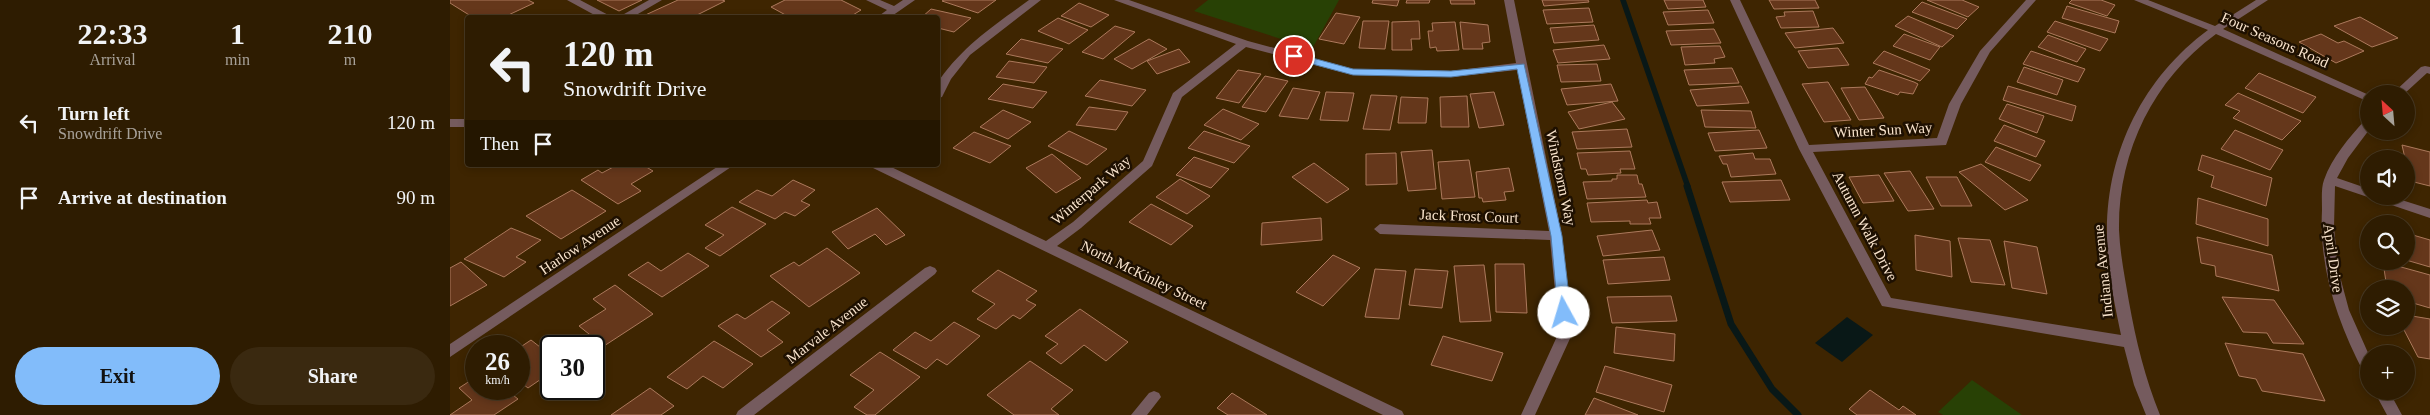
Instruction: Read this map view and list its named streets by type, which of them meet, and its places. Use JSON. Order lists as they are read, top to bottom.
{
  "streets": {
    "street": [
      "Four Seasons Road",
      "Winter Sun Way",
      "Windstorm Way",
      "Winterpark Way",
      "Jack Frost Court",
      "Autumn Walk Drive",
      "Harlow Avenue",
      "April Drive",
      "Indiana Avenue",
      "North McKinley Street",
      "Marvale Avenue"
    ]
  },
  "crossings": [
    ["Four Seasons Road", "Indiana Avenue"],
    ["Winter Sun Way", "Autumn Walk Drive"],
    ["Windstorm Way", "Jack Frost Court"],
    ["Winterpark Way", "North McKinley Street"],
    ["Autumn Walk Drive", "Indiana Avenue"]
  ],
  "north": "top left",
  "page": {
    "eta": [
      "22:33",
      "Arrival",
      "1",
      "min",
      "210",
      "m"
    ],
    "turn": ["120 m", "Snowdrift Drive"],
    "list": [
      {
        "name": "Turn left",
        "note": "Snowdrift Drive",
        "value": "120 m"
      },
      {
        "name": "Arrive at destination",
        "value": "90 m"
      }
    ],
    "map_buttons": "+",
    "then": "Then",
    "speed": "26 km/h",
    "limit": "30",
    "buttons": ["Exit", "Share"]
  }
}
